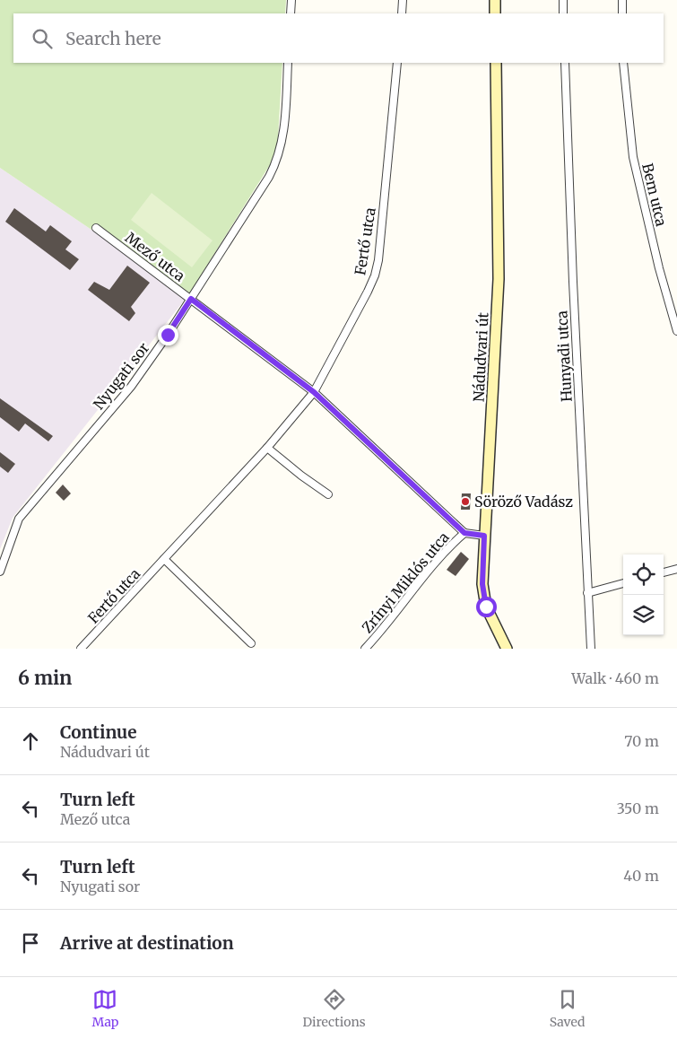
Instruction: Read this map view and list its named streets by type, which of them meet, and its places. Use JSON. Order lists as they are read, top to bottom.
{
  "streets": {
    "main road": ["Nádudvari út"],
    "street": [
      "Bem utca",
      "Fertő utca",
      "Mező utca",
      "Hunyadi utca",
      "Nyugati sor",
      "Zrínyi Miklós utca"
    ]
  },
  "crossings": [
    ["Fertő utca", "Mező utca"],
    ["Mező utca", "Nyugati sor"],
    ["Mező utca", "Zrínyi Miklós utca"]
  ],
  "places": ["Söröző Vadász"],
  "page": {
    "search": "Search here",
    "heading": ["6 min", "Walk · 460 m"],
    "list": [
      ["Continue", "Nádudvari út", "70 m"],
      ["Turn left", "Mező utca", "350 m"],
      ["Turn left", "Nyugati sor", "40 m"],
      "Arrive at destination"
    ],
    "nav": ["Map", "Directions", "Saved"]
  }
}
